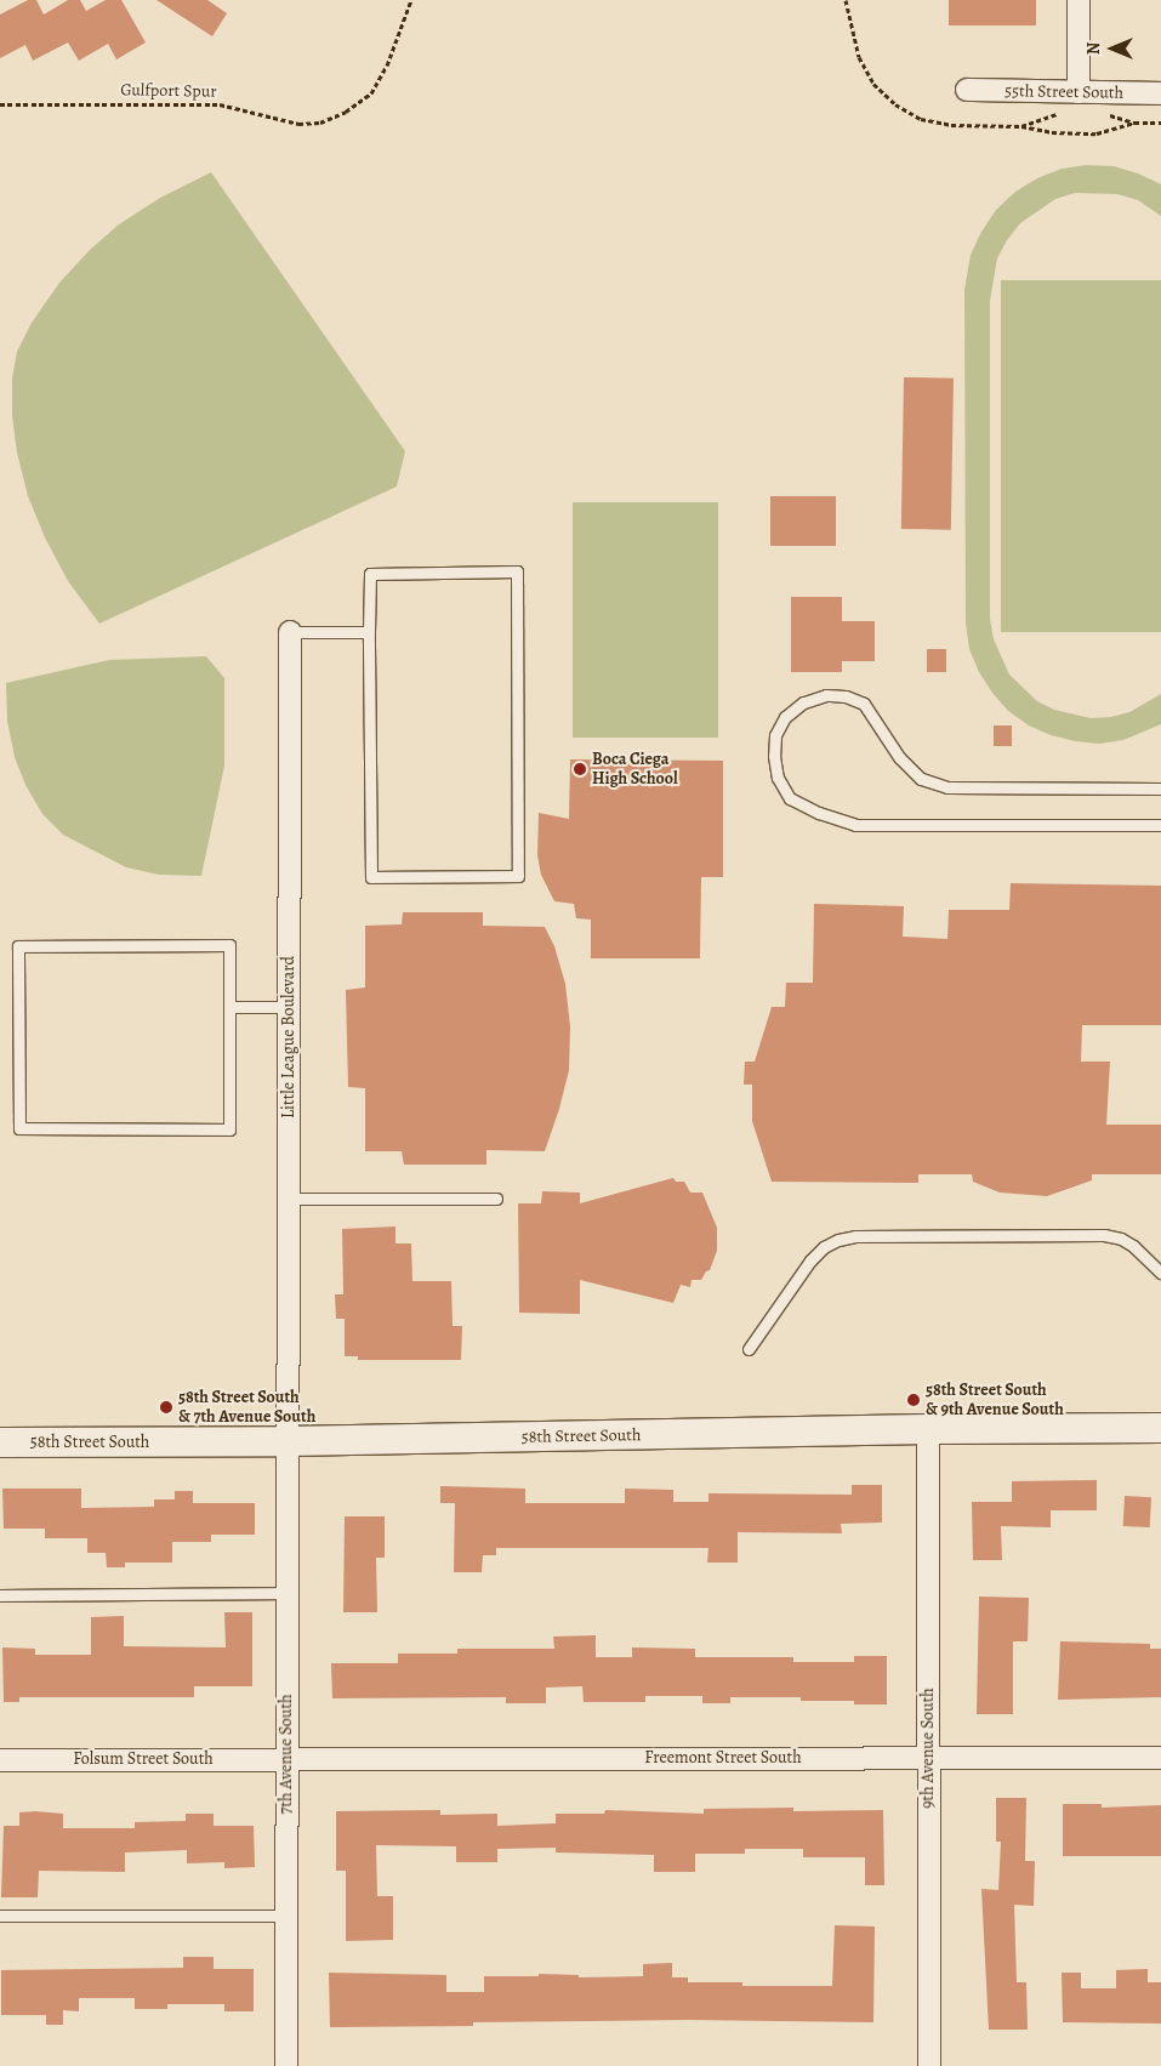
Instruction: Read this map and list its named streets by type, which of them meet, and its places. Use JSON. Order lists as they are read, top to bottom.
{
  "streets": {
    "street": [
      "55th Street South",
      "Little League Boulevard",
      "58th Street South",
      "9th Avenue South",
      "7th Avenue South",
      "Freemont Street South",
      "Folsum Street South"
    ],
    "path": ["Gulfport Spur"]
  },
  "crossings": [
    ["Little League Boulevard", "58th Street South"],
    ["Little League Boulevard", "7th Avenue South"],
    ["58th Street South", "9th Avenue South"],
    ["58th Street South", "7th Avenue South"],
    ["9th Avenue South", "Freemont Street South"],
    ["7th Avenue South", "Freemont Street South"],
    ["7th Avenue South", "Folsum Street South"],
    ["Freemont Street South", "Folsum Street South"]
  ],
  "places": ["Boca Ciega High School", "58th Street South & 9th Avenue South", "58th Street South & 7th Avenue South"],
  "north": "left"
}
